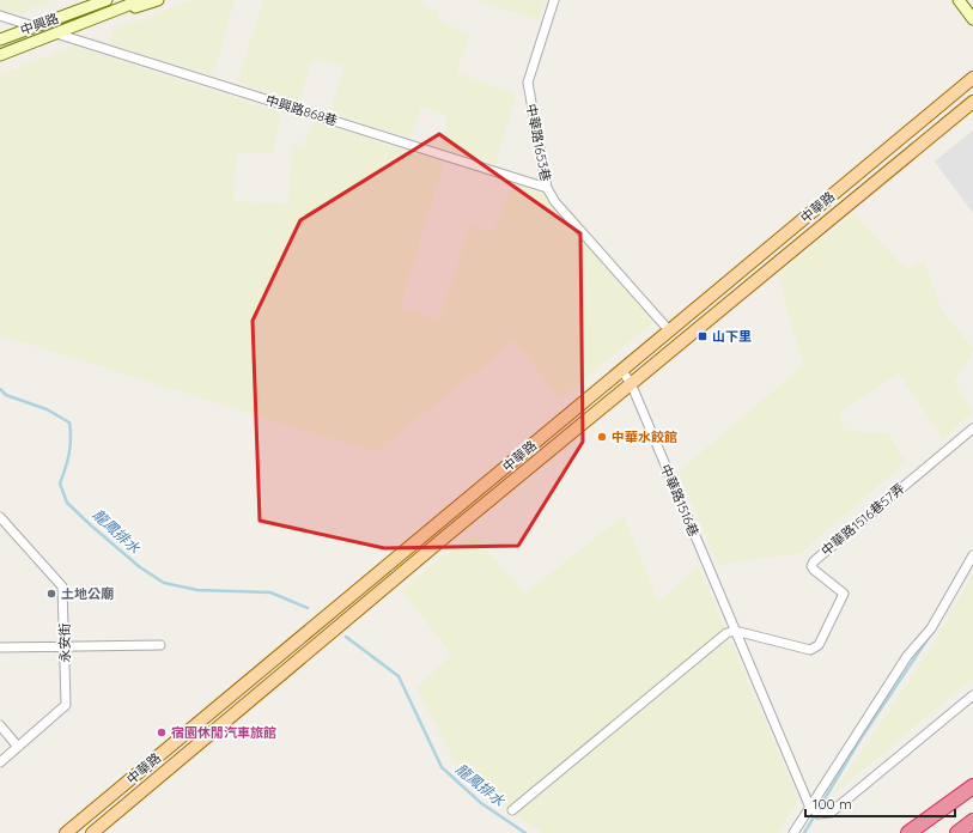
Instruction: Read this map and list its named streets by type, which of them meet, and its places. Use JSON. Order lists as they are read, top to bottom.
{
  "streets": {
    "main road": ["中華路"],
    "street": [
      "中興路",
      "中興路868巷",
      "中華路1653巷",
      "中華路1516巷",
      "中華路1516巷57弄",
      "永安街"
    ]
  },
  "crossings": [
    ["中興路", "中興路868巷"],
    ["中興路868巷", "中華路1653巷"],
    ["中華路1653巷", "中華路"],
    ["中華路", "中華路1516巷"],
    ["中華路1516巷", "中華路1516巷57弄"]
  ],
  "water": ["龍鳳排水"],
  "places": {
    "transit": ["山下里"],
    "other": ["中華水餃館", "土地公廟", "宿園休閒汽車旅館"]
  },
  "scale_bar": "100 m"
}
